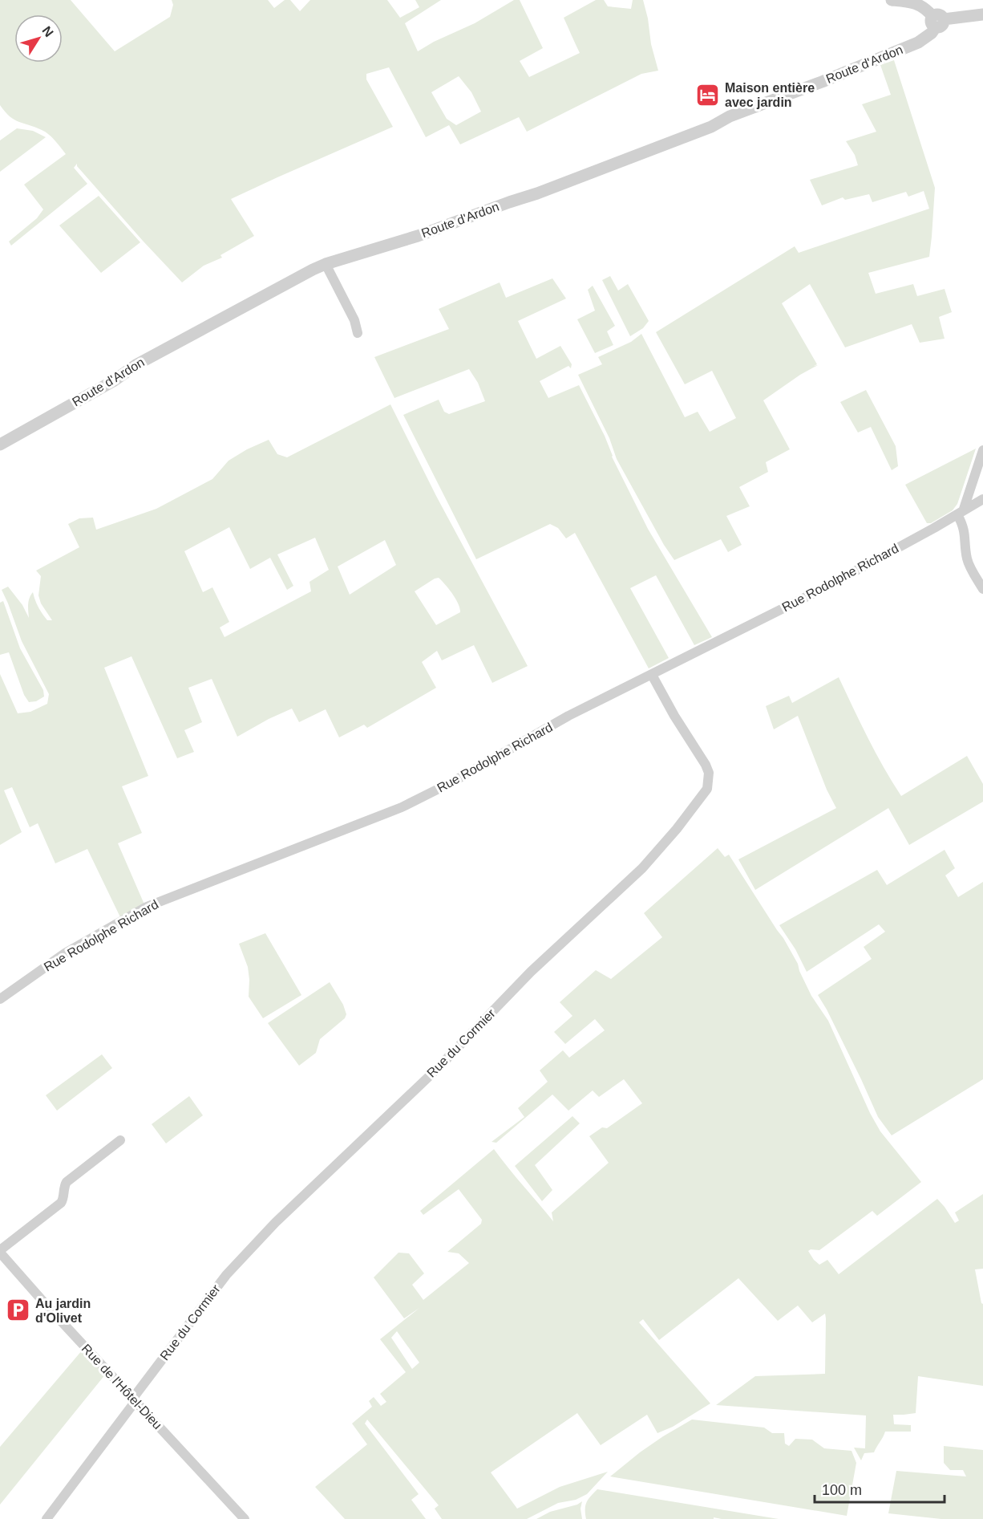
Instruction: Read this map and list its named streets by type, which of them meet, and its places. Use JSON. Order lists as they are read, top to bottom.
{
  "streets": {
    "street": [
      "Route d'Ardon",
      "Rue Rodolphe Richard",
      "Rue du Cormier",
      "Rue de l'Hôtel-Dieu"
    ]
  },
  "crossings": [
    ["Rue Rodolphe Richard", "Rue du Cormier"],
    ["Rue du Cormier", "Rue de l'Hôtel-Dieu"]
  ],
  "places": {
    "hotel": ["Maison entière avec jardin"],
    "parking": ["Au jardin d'Olivet"]
  },
  "scale_bar": "100 m",
  "north": "top right"
}
